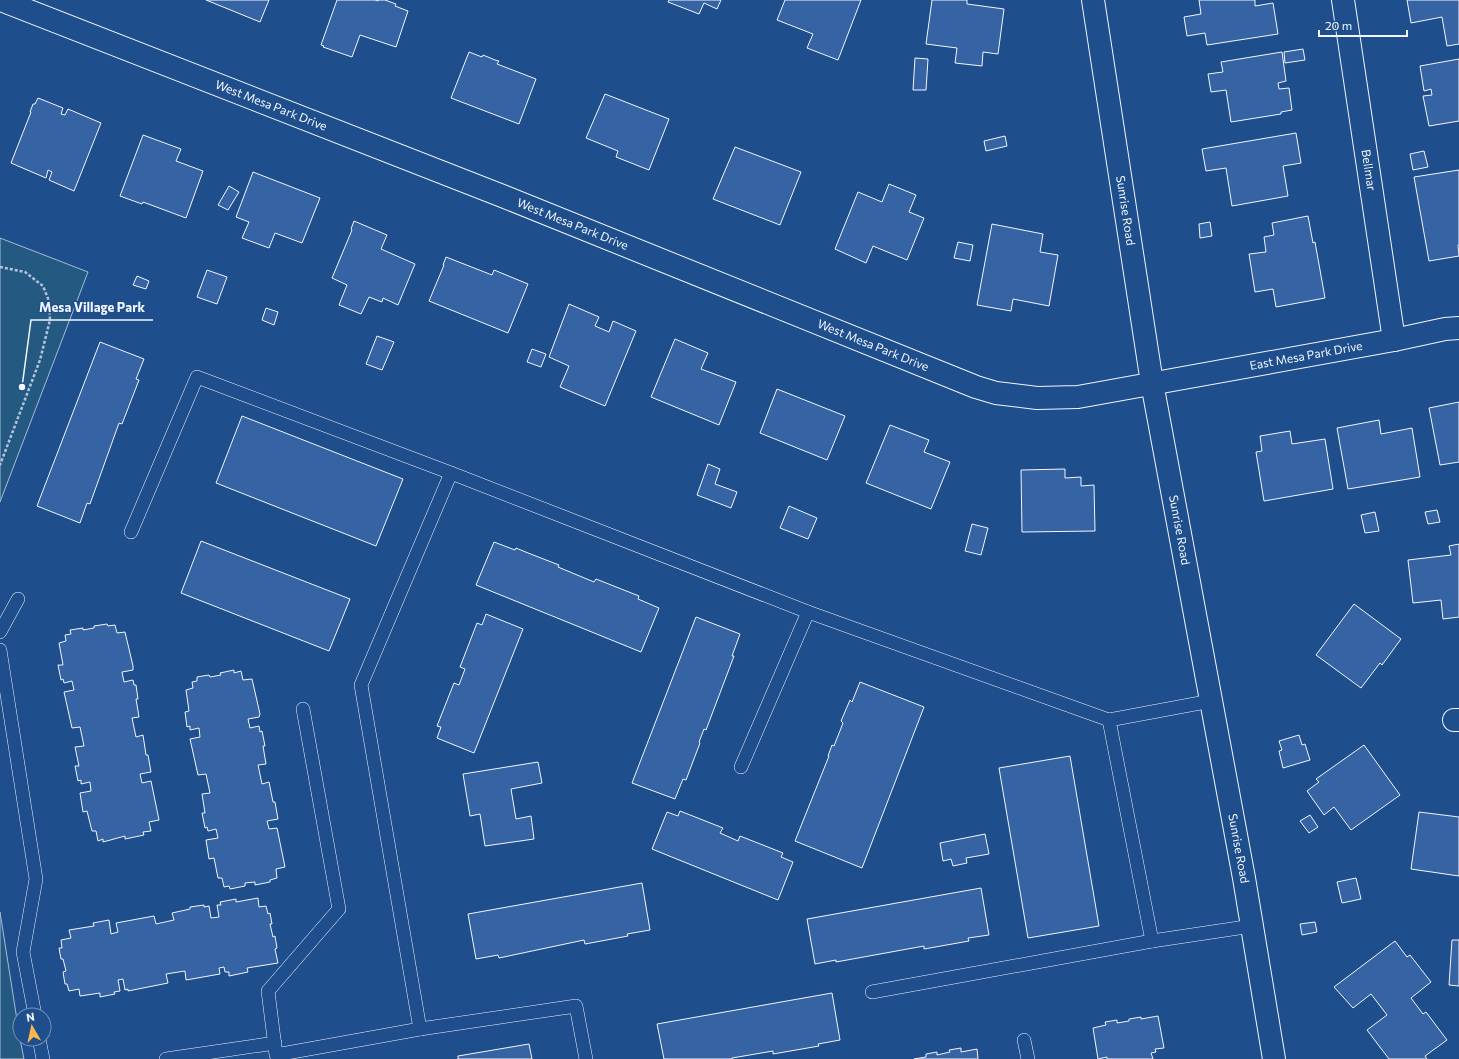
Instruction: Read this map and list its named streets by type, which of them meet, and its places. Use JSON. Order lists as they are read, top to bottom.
{
  "streets": {
    "street": [
      "West Mesa Park Drive",
      "Bellmar",
      "Sunrise Road",
      "East Mesa Park Drive"
    ]
  },
  "crossings": [
    ["West Mesa Park Drive", "Sunrise Road"],
    ["West Mesa Park Drive", "East Mesa Park Drive"],
    ["Bellmar", "East Mesa Park Drive"],
    ["Sunrise Road", "East Mesa Park Drive"]
  ],
  "places": ["Mesa Village Park"],
  "scale_bar": "20 m",
  "north": "top"
}
